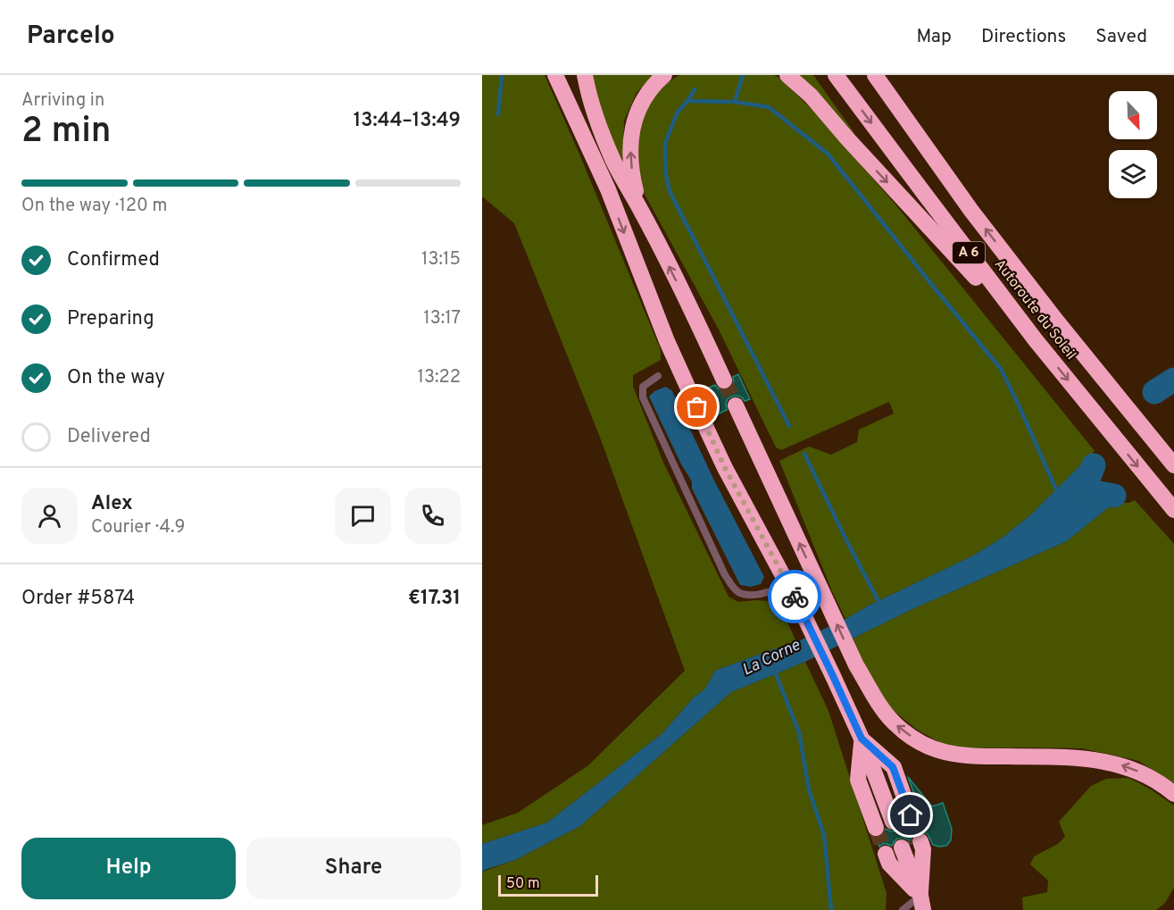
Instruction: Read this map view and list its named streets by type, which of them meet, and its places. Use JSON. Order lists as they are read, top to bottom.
{
  "streets": {
    "highway": ["A 6", "Autoroute du Soleil"]
  },
  "water": ["La Corne"],
  "scale_bar": "50 m",
  "north": "bottom right",
  "page": {
    "header": "Parcelo",
    "nav": ["Map", "Directions", "Saved"],
    "heading": ["2 min", "Arriving in", "13:44–13:49"],
    "panel": [
      "Alex",
      "Courier · 4.9",
      "Order #5874",
      "€17.31"
    ],
    "bar": "On the way · 120 m",
    "list": [
      ["Confirmed", "13:15"],
      ["Preparing", "13:17"],
      ["On the way", "13:22"],
      "Delivered"
    ],
    "buttons": ["Help", "Share"],
    "scale": "50 m"
  }
}
